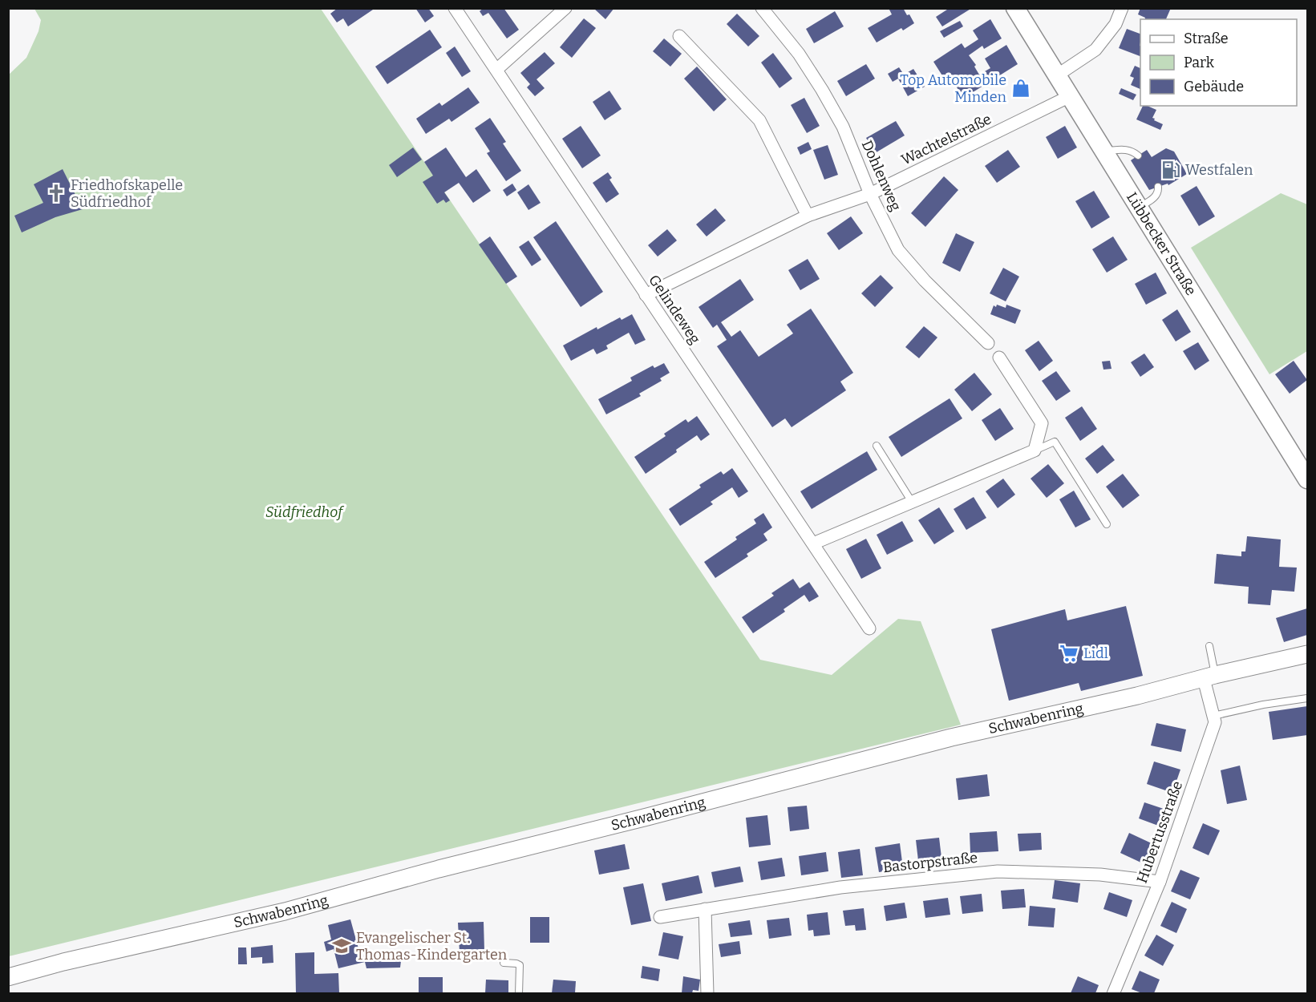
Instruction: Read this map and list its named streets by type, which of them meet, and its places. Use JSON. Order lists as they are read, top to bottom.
{
  "streets": {
    "main road": ["Lübbecker Straße"],
    "street": [
      "Wachtelstraße",
      "Dohlenweg",
      "Gelindeweg",
      "Schwabenring",
      "Hubertusstraße",
      "Bastorpstraße"
    ]
  },
  "crossings": [
    ["Wachtelstraße", "Dohlenweg"],
    ["Wachtelstraße", "Lübbecker Straße"],
    ["Wachtelstraße", "Gelindeweg"],
    ["Schwabenring", "Hubertusstraße"],
    ["Hubertusstraße", "Bastorpstraße"]
  ],
  "parks": ["Südfriedhof"],
  "places": {
    "shop": ["Top Automobile Minden"],
    "fuel station": ["Westfalen"],
    "church": ["Friedhofskapelle Südfriedhof"],
    "supermarket": ["Lidl"],
    "school or university": ["Evangelischer St. Thomas-Kindergarten"]
  },
  "legend": ["Straße", "Park", "Gebäude"]
}
